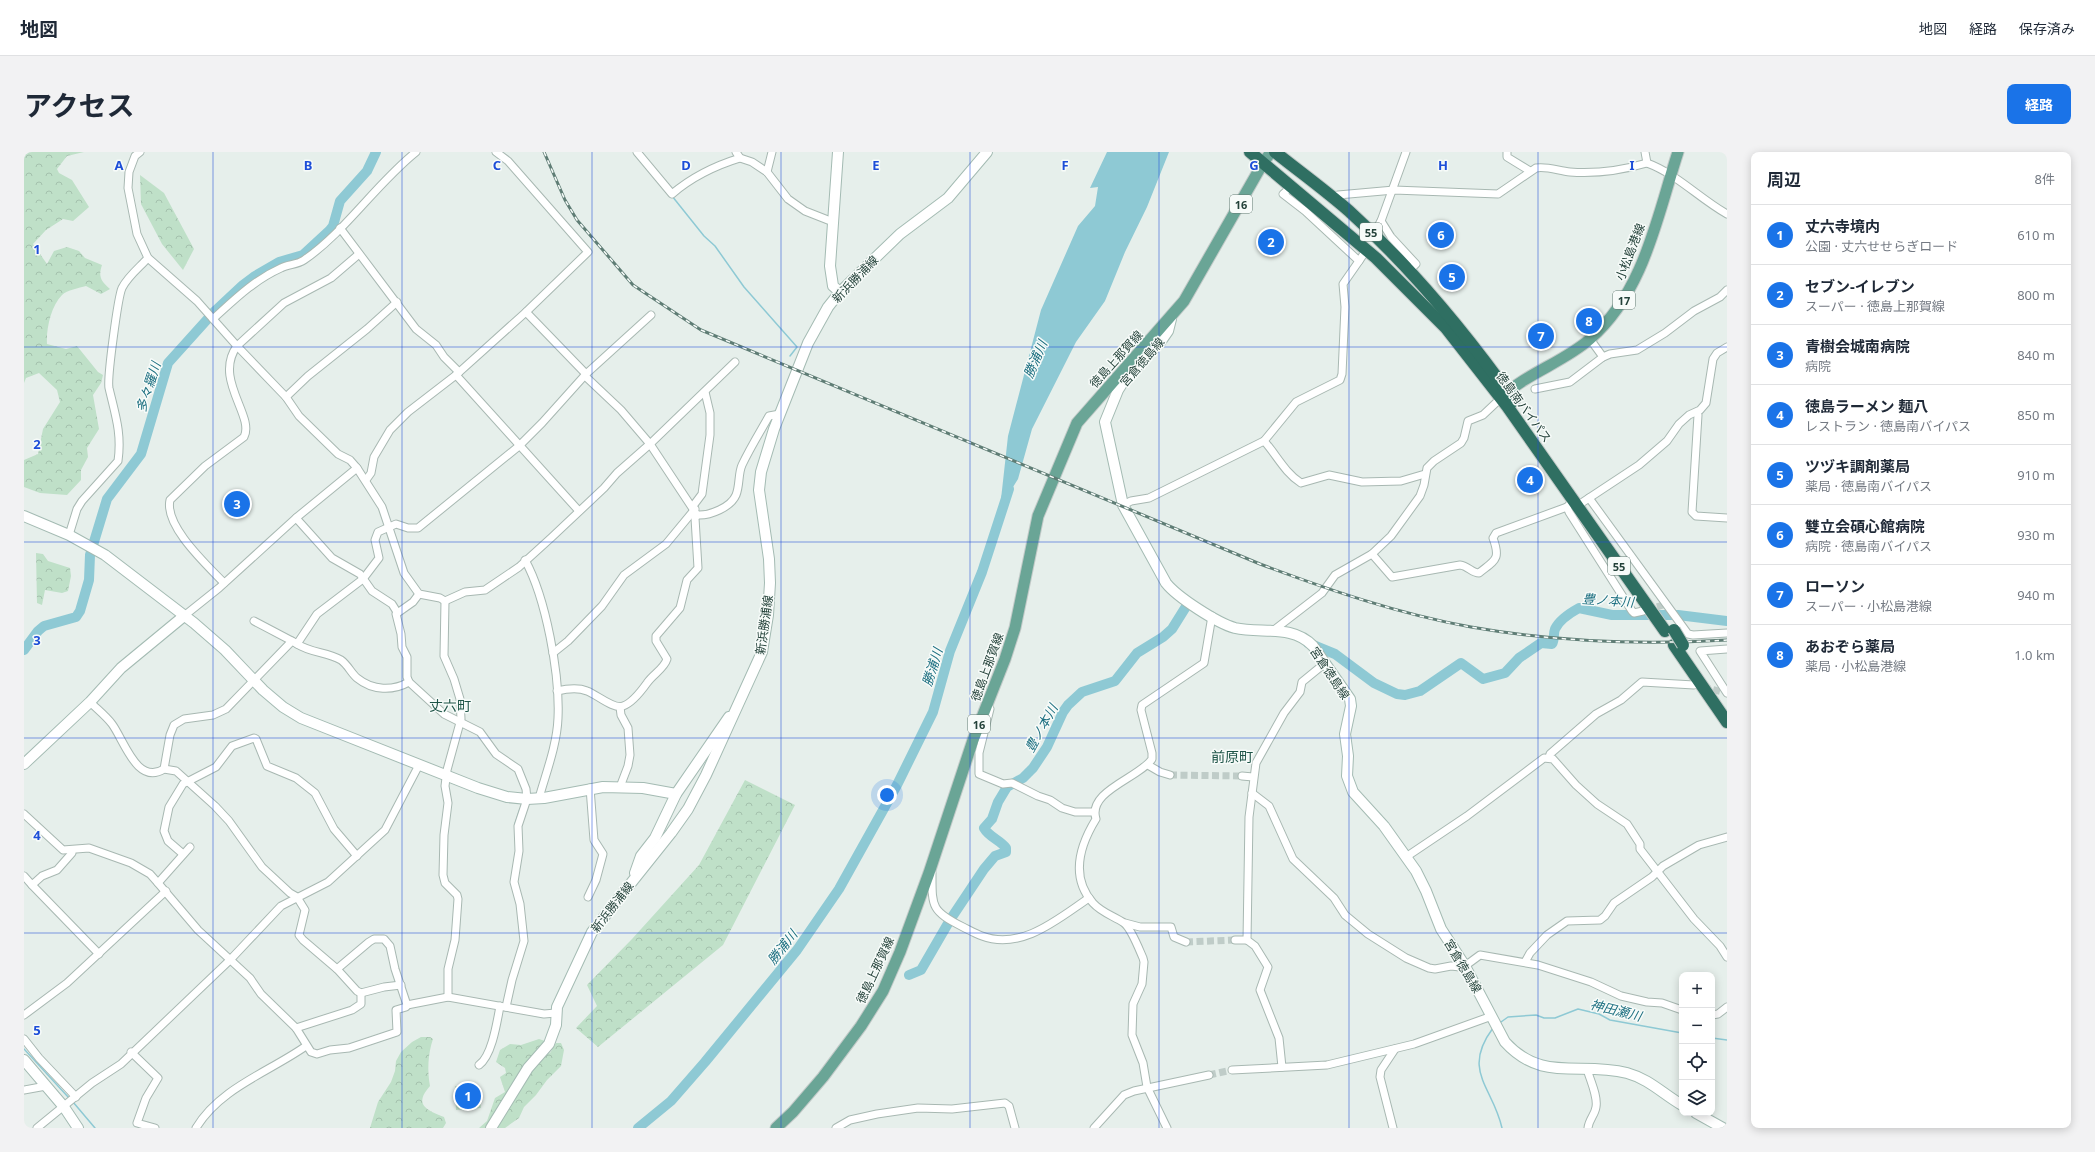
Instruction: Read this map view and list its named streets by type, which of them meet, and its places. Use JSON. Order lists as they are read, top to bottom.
{
  "streets": {
    "highway": ["55", "徳島南バイパス"],
    "main road": [
      "16",
      "小松島港線",
      "新浜勝浦線",
      "17",
      "徳島上那賀線",
      "宮倉徳島線"
    ]
  },
  "crossings": [
    ["小松島港線", "徳島南バイパス"],
    ["徳島上那賀線", "宮倉徳島線"],
    ["徳島上那賀線", "徳島南バイパス"]
  ],
  "districts": ["丈六町", "前原町"],
  "water": [
    "勝浦川",
    "多々羅川",
    "豊ノ本川",
    "神田瀬川"
  ],
  "page": {
    "header": "地図",
    "nav": ["地図", "経路", "保存済み"],
    "title": "アクセス",
    "buttons": "経路",
    "heading": ["周辺", "8件"],
    "list": [
      {
        "mark": "1",
        "name": "丈六寺境内",
        "note": "公園 · 丈六せせらぎロード",
        "value": "610 m"
      },
      {
        "mark": "2",
        "name": "セブン-イレブン",
        "note": "スーパー · 徳島上那賀線",
        "value": "800 m"
      },
      {
        "mark": "3",
        "name": "青樹会城南病院",
        "note": "病院",
        "value": "840 m"
      },
      {
        "mark": "4",
        "name": "徳島ラーメン 麺八",
        "note": "レストラン · 徳島南バイパス",
        "value": "850 m"
      },
      {
        "mark": "5",
        "name": "ツヅキ調剤薬局",
        "note": "薬局 · 徳島南バイパス",
        "value": "910 m"
      },
      {
        "mark": "6",
        "name": "雙立会碩心館病院",
        "note": "病院 · 徳島南バイパス",
        "value": "930 m"
      },
      {
        "mark": "7",
        "name": "ローソン",
        "note": "スーパー · 小松島港線",
        "value": "940 m"
      },
      {
        "mark": "8",
        "name": "あおぞら薬局",
        "note": "薬局 · 小松島港線",
        "value": "1.0 km"
      }
    ],
    "pins": [
      "6",
      "2",
      "5",
      "8",
      "7",
      "4",
      "3",
      "1"
    ],
    "map_buttons": ["+", "−"]
  },
  "grid": {
    "columns": [
      "A",
      "B",
      "C",
      "D",
      "E",
      "F",
      "G",
      "H",
      "I"
    ],
    "rows": [
      "1",
      "2",
      "3",
      "4",
      "5"
    ]
  }
}
